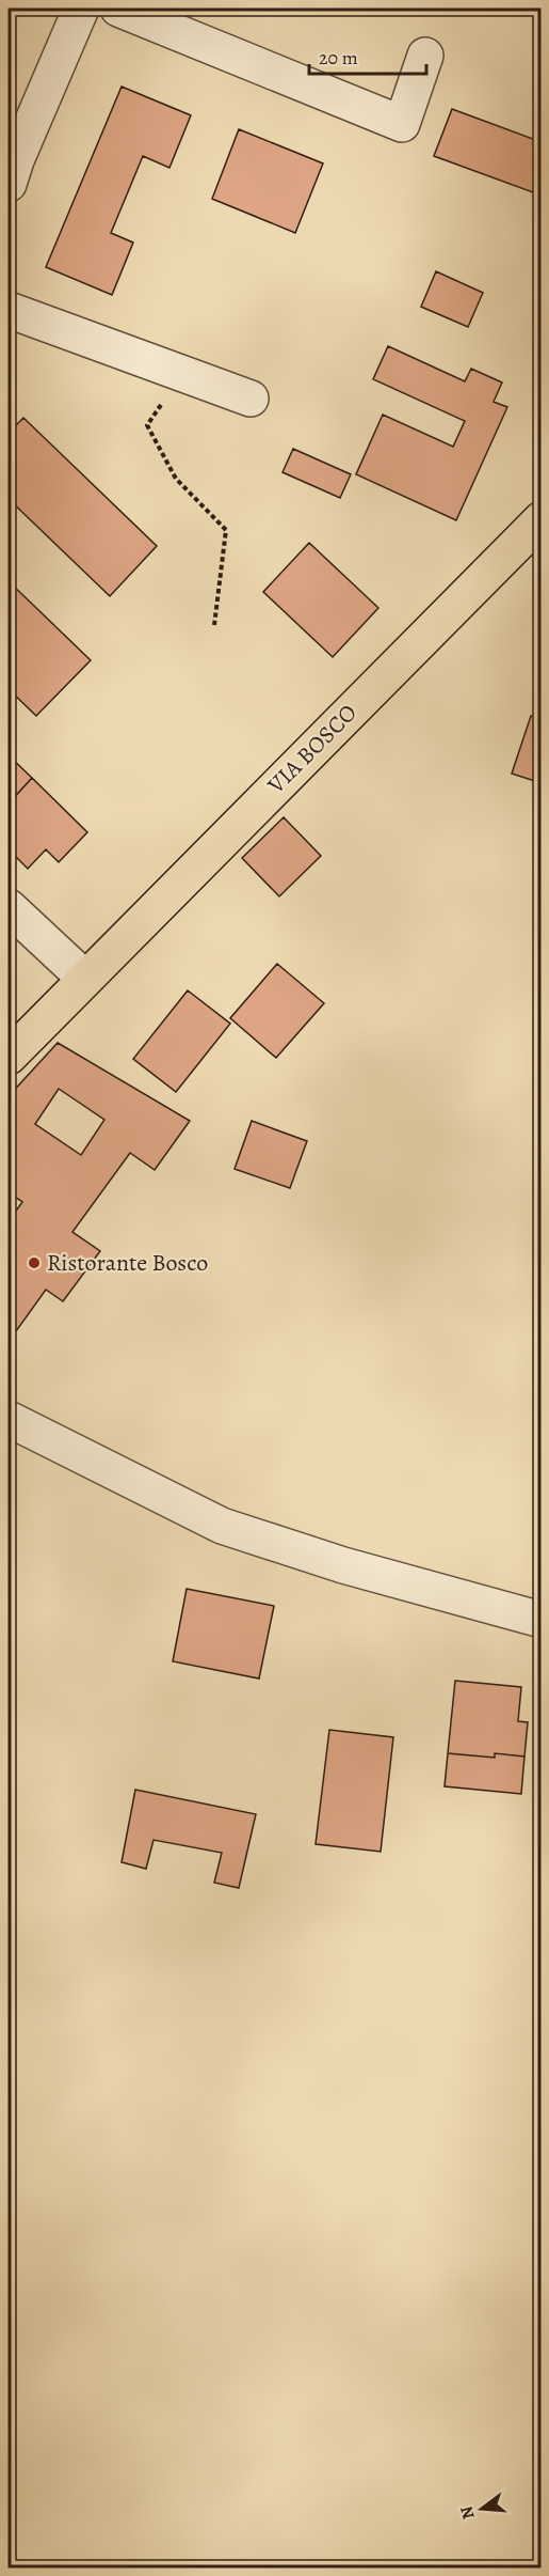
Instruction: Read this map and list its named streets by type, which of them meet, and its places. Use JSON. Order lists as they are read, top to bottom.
{
  "streets": {
    "main road": ["VIA BOSCO"]
  },
  "places": ["Ristorante Bosco"],
  "scale_bar": "20 m",
  "north": "left"
}
